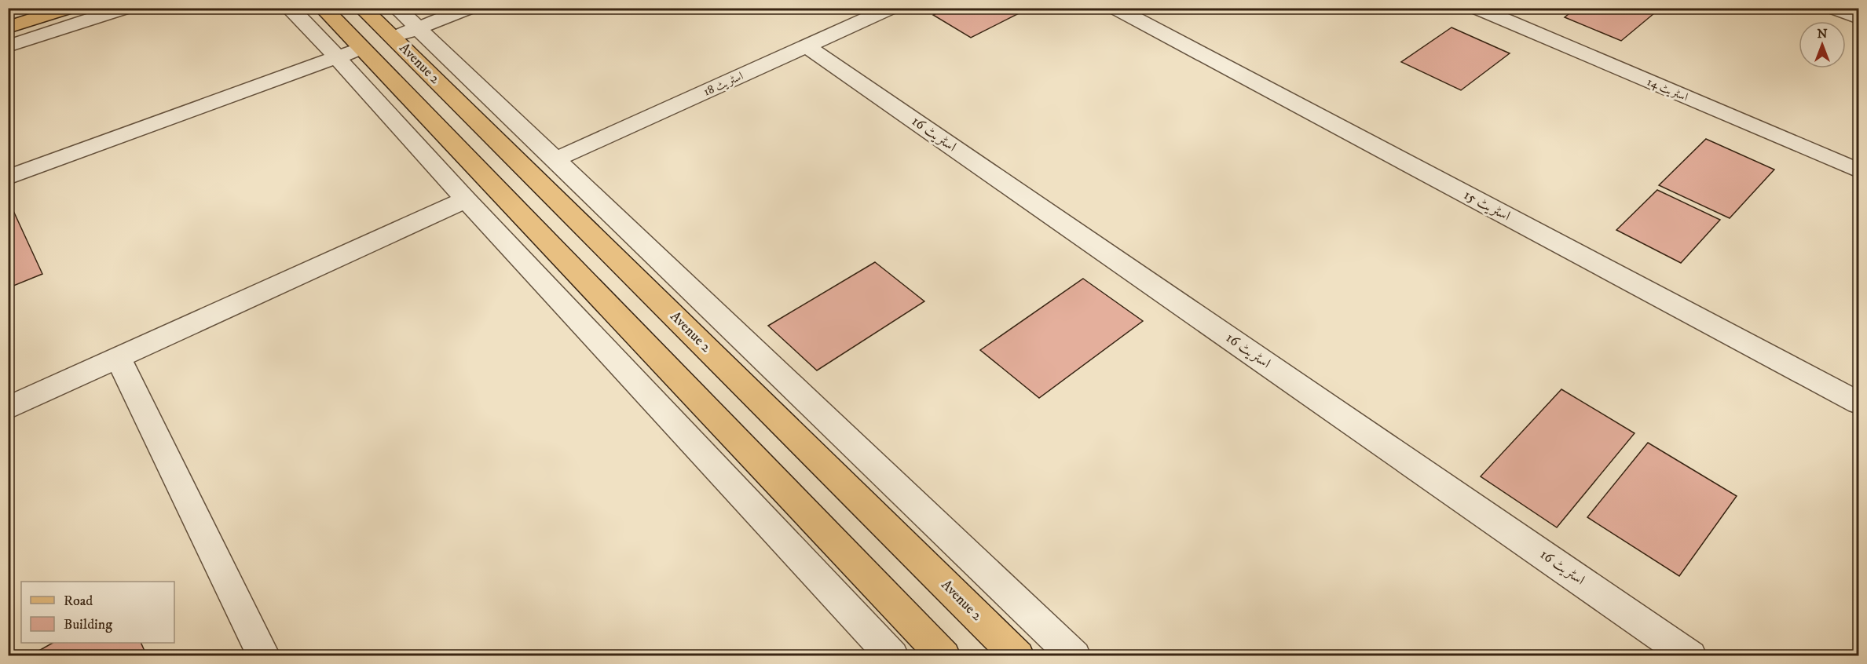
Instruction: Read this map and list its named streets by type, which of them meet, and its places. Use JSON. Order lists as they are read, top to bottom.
{
  "streets": {
    "main road": ["Avenue 2"],
    "street": [
      "اسٹریٹ 18",
      "اسٹریٹ 14",
      "اسٹریٹ 16",
      "اسٹریٹ 15"
    ]
  },
  "crossings": [
    ["اسٹریٹ 18", "اسٹریٹ 16"]
  ],
  "legend": ["Road", "Building"],
  "north": "top"
}
